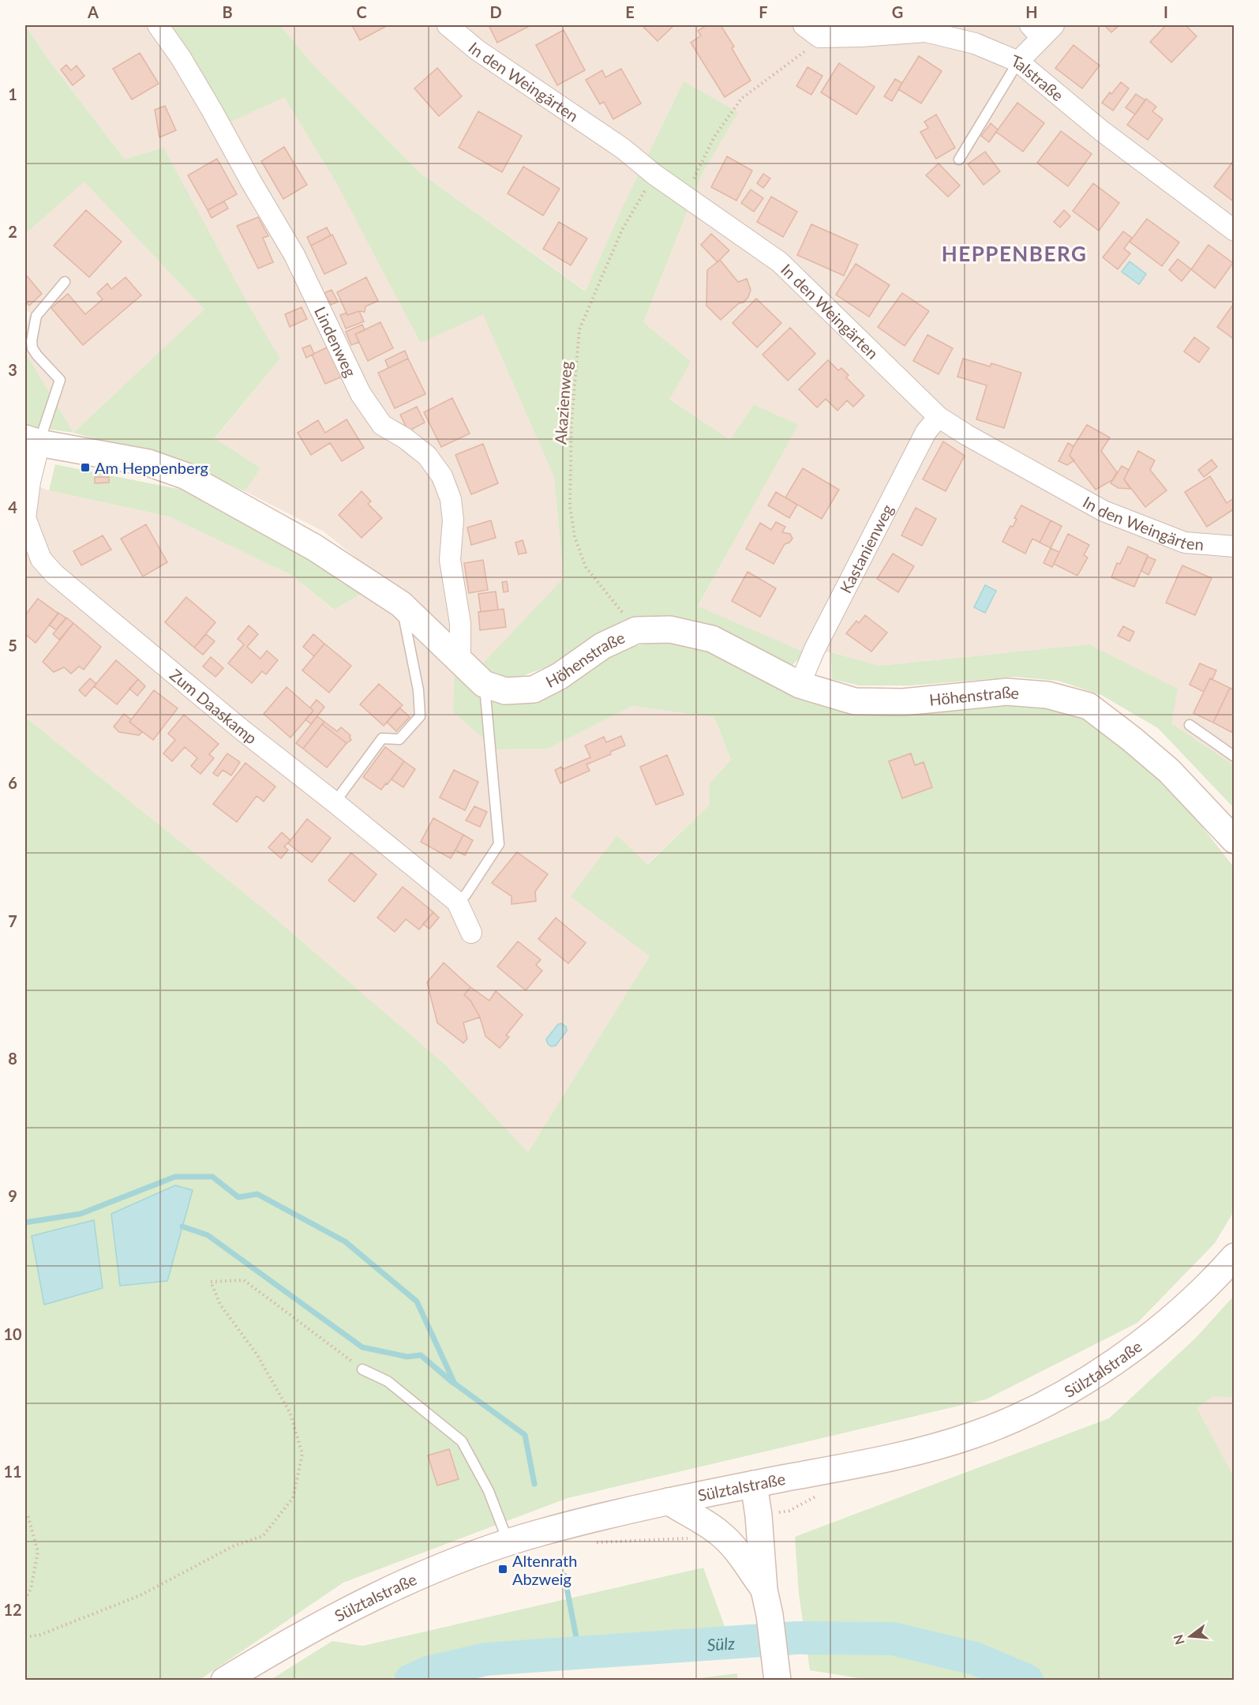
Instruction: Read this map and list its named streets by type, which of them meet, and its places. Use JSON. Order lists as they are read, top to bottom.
{
  "streets": {
    "main road": ["Höhenstraße", "Sülztalstraße"],
    "street": [
      "Talstraße",
      "In den Weingärten",
      "Lindenweg",
      "Kastanienweg",
      "Zum Daaskamp"
    ],
    "path": ["Akazienweg"]
  },
  "crossings": [
    ["In den Weingärten", "Akazienweg"],
    ["In den Weingärten", "Kastanienweg"],
    ["Lindenweg", "Höhenstraße"],
    ["Akazienweg", "Höhenstraße"],
    ["Kastanienweg", "Höhenstraße"],
    ["Höhenstraße", "Zum Daaskamp"]
  ],
  "districts": ["HEPPENBERG"],
  "water": ["Sülz"],
  "places": {
    "transit": ["Am Heppenberg", "Altenrath Abzweig"]
  },
  "north": "left",
  "grid": {
    "columns": [
      "A",
      "B",
      "C",
      "D",
      "E",
      "F",
      "G",
      "H",
      "I"
    ],
    "rows": [
      "1",
      "2",
      "3",
      "4",
      "5",
      "6",
      "7",
      "8",
      "9",
      "10",
      "11",
      "12"
    ]
  }
}
